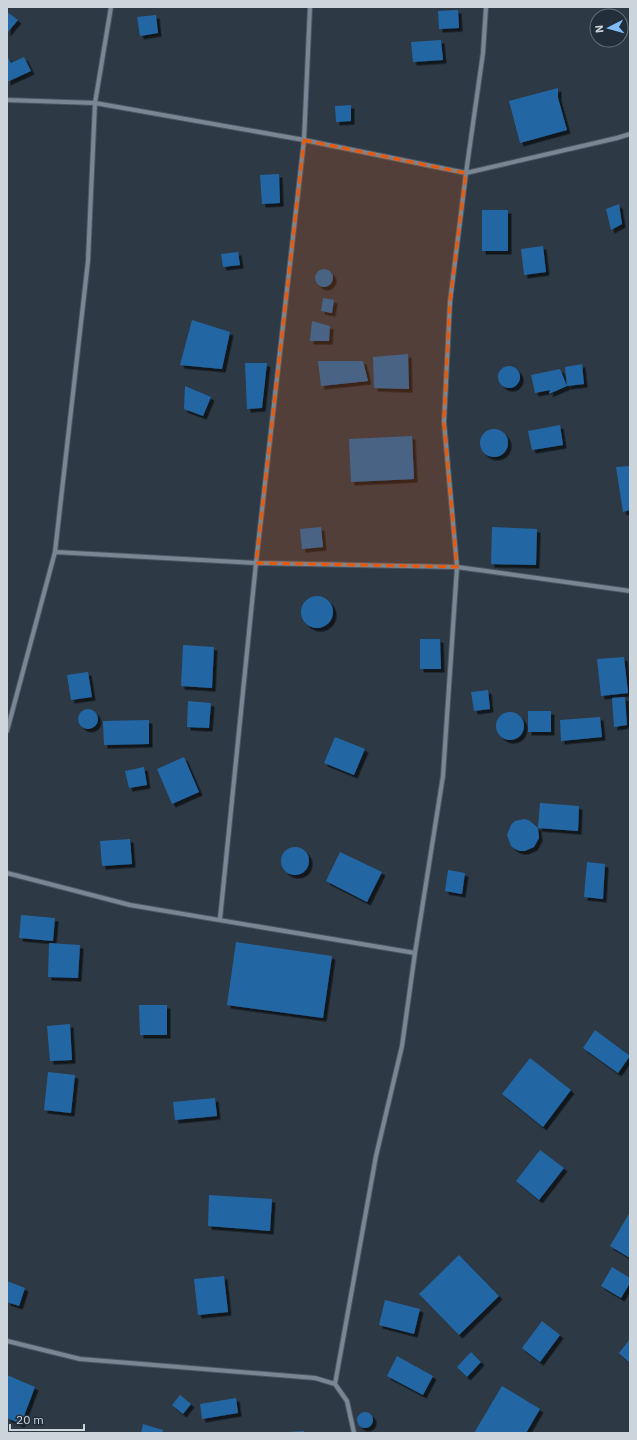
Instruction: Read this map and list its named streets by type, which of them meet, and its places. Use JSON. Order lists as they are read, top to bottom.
{
  "scale_bar": "20 m",
  "north": "left"
}
